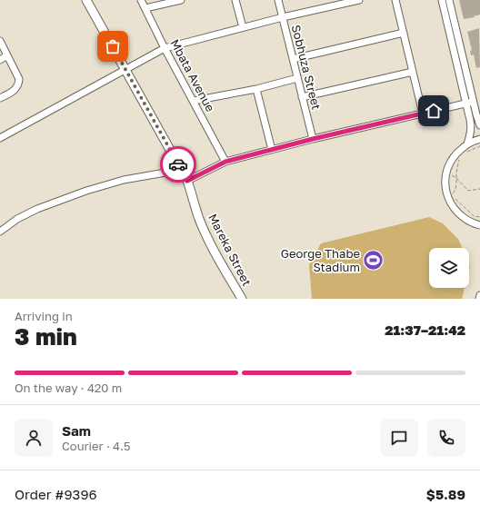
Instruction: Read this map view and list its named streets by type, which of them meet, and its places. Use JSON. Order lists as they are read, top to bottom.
{
  "streets": {
    "main road": ["Mareka Street"],
    "street": ["Sobhuza Street", "Mbata Avenue"]
  },
  "places": {
    "sports": ["George Thabe Stadium"]
  },
  "page": {
    "heading": ["3 min", "Arriving in", "21:37–21:42"],
    "panel": [
      "Sam",
      "Courier · 4.5",
      "Order #9396",
      "$5.89"
    ],
    "bar": "On the way · 420 m"
  }
}
